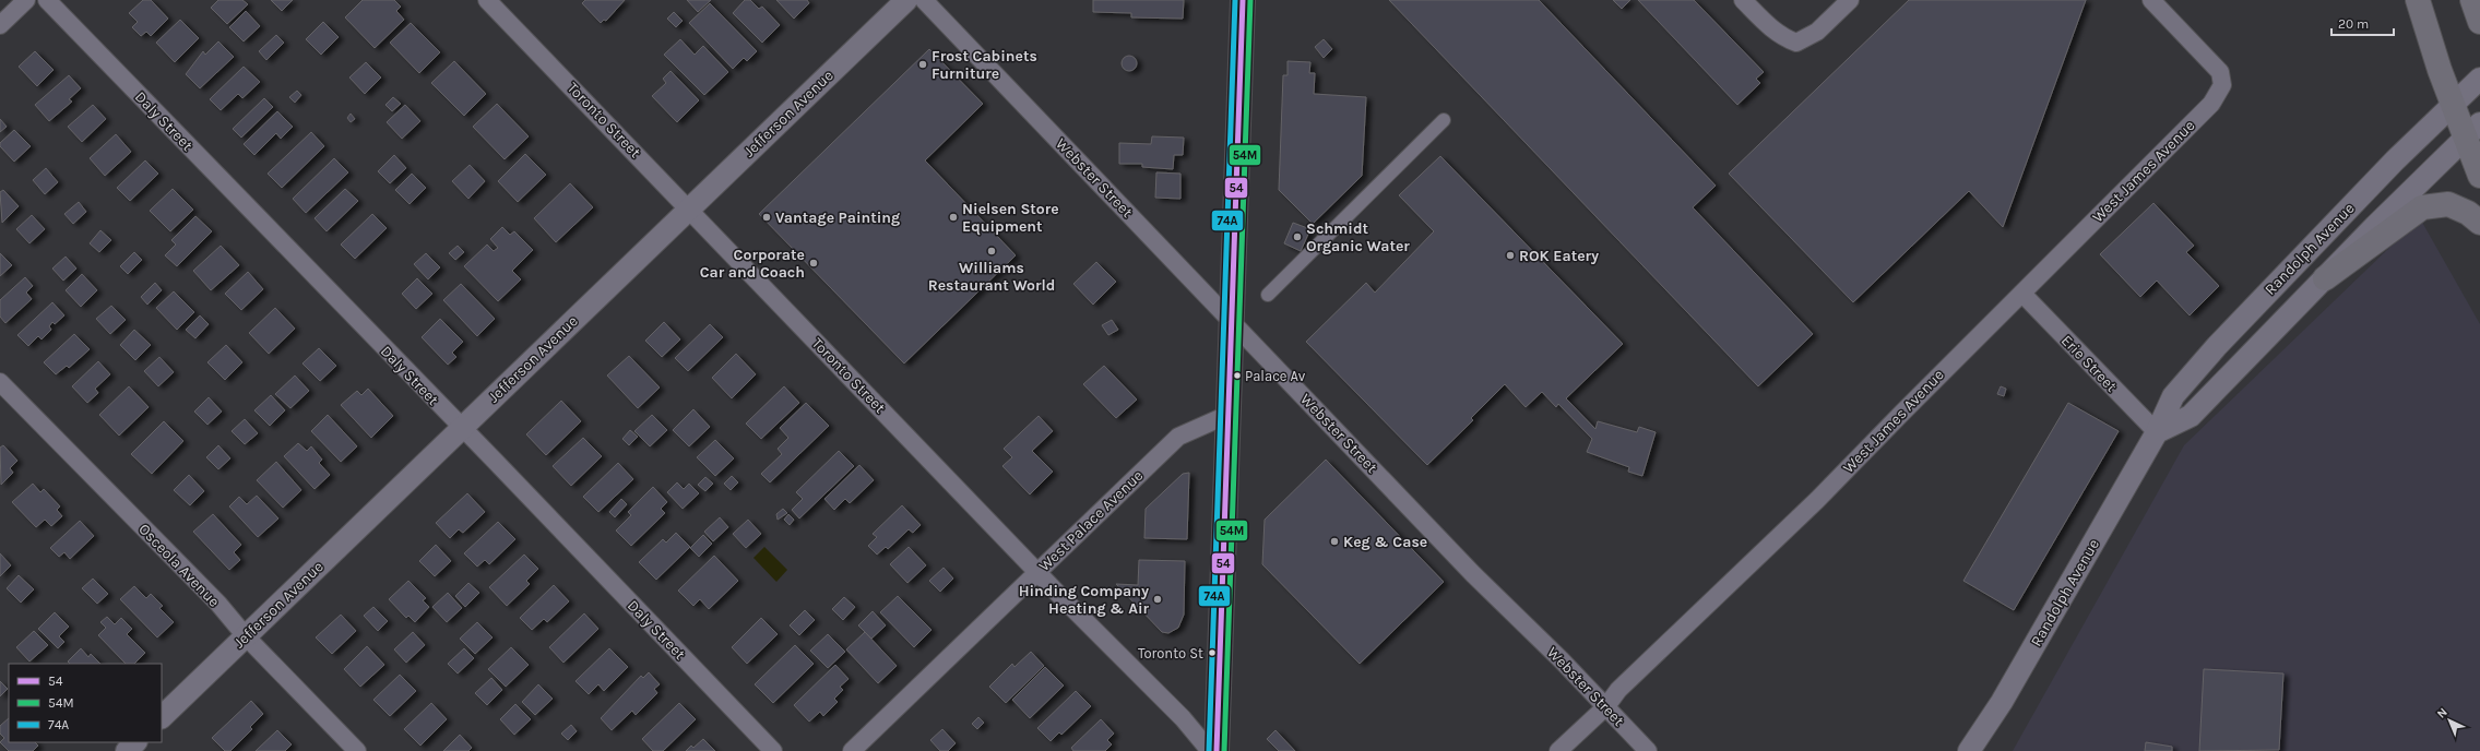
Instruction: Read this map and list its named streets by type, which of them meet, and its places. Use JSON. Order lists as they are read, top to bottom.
{
  "streets": {
    "street": [
      "Jefferson Avenue",
      "Toronto Street",
      "Daly Street",
      "West James Avenue",
      "Webster Street",
      "Randolph Avenue",
      "Erie Street",
      "West Palace Avenue",
      "Osceola Avenue"
    ]
  },
  "crossings": [
    ["Jefferson Avenue", "Toronto Street"],
    ["Jefferson Avenue", "Daly Street"],
    ["Jefferson Avenue", "Osceola Avenue"],
    ["Toronto Street", "West Palace Avenue"],
    ["West James Avenue", "Webster Street"],
    ["West James Avenue", "Erie Street"],
    ["Randolph Avenue", "Erie Street"]
  ],
  "places": [
    "Frost Cabinets Furniture",
    "Vantage Painting",
    "Nielsen Store Equipment",
    "Schmidt Organic Water",
    "Williams Restaurant World",
    "ROK Eatery",
    "Corporate Car and Coach",
    "Palace Av",
    "Keg & Case",
    "Hinding Company Heating & Air",
    "Toronto St"
  ],
  "lines": ["transit line 54", "transit line 54M", "transit line 74A"],
  "legend": ["54", "54M", "74A"],
  "scale_bar": "20 m",
  "north": "top left"
}
